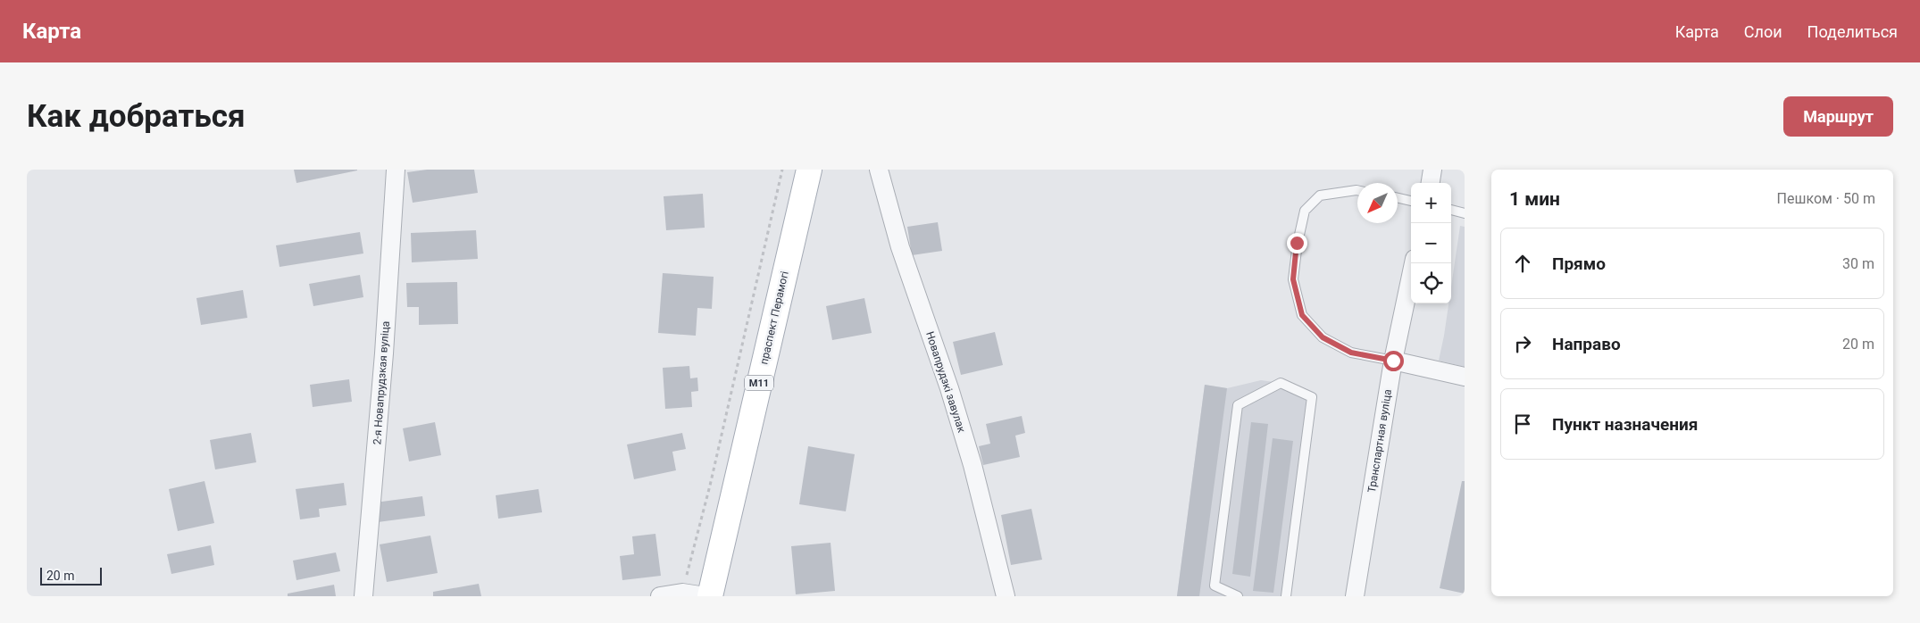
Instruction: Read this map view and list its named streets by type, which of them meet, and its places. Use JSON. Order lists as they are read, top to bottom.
{
  "streets": {
    "main road": ["праспект Перамогі", "М11"],
    "street": ["Новапрудзкі завулак", "2-я Новапрудзкая вуліца", "Транспартная вуліца"]
  },
  "scale_bar": "20 m",
  "north": "bottom left",
  "page": {
    "header": "Карта",
    "nav": ["Карта", "Слои", "Поделиться"],
    "buttons": "Маршрут",
    "title": "Как добраться",
    "heading": ["1 мин", "Пешком · 50 m"],
    "map_buttons": ["+", "−"],
    "list": [
      ["Прямо", "30 m"],
      ["Направо", "20 m"],
      "Пункт назначения"
    ],
    "scale": "20 m"
  }
}
